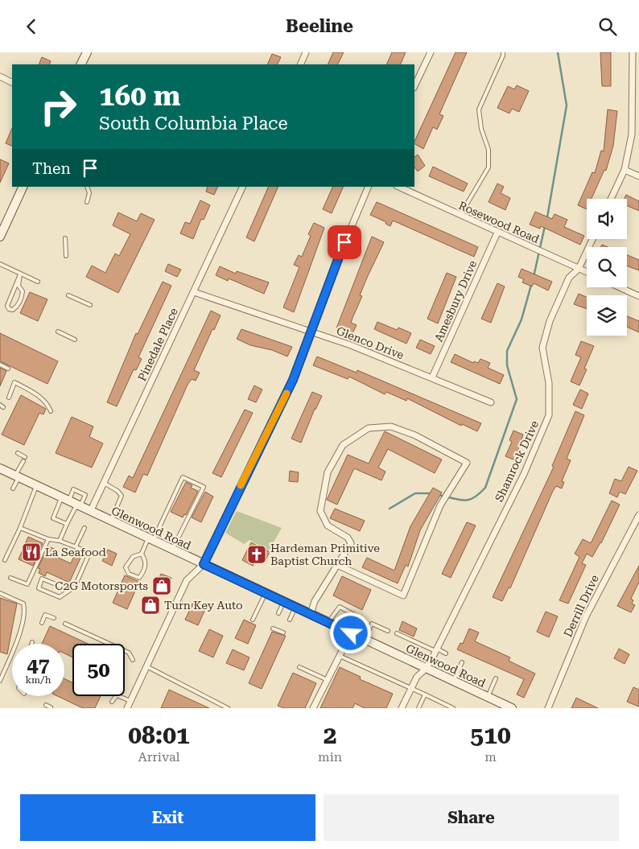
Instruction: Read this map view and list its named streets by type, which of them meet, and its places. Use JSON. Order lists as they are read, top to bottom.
{
  "streets": {
    "main road": ["Glenwood Road"],
    "street": [
      "Rosewood Road",
      "Amesbury Drive",
      "Glenco Drive",
      "Pinedale Place",
      "Shamrock Drive",
      "Derrill Drive"
    ]
  },
  "crossings": [
    ["Rosewood Road", "Amesbury Drive"],
    ["Rosewood Road", "Shamrock Drive"],
    ["Amesbury Drive", "Glenco Drive"],
    ["Glenco Drive", "Pinedale Place"],
    ["Pinedale Place", "Glenwood Road"],
    ["Shamrock Drive", "Glenwood Road"]
  ],
  "places": {
    "restaurant": ["La Seafood"],
    "church": ["Hardeman Primitive Baptist Church"],
    "shop": ["C2G Motorsports", "Turn Key Auto"]
  },
  "page": {
    "header": "Beeline",
    "turn": ["160 m", "South Columbia Place"],
    "then": "Then",
    "speed": "47 km/h",
    "limit": "50",
    "eta": [
      "08:01",
      "Arrival",
      "2",
      "min",
      "510",
      "m"
    ],
    "buttons": ["Exit", "Share"]
  }
}
